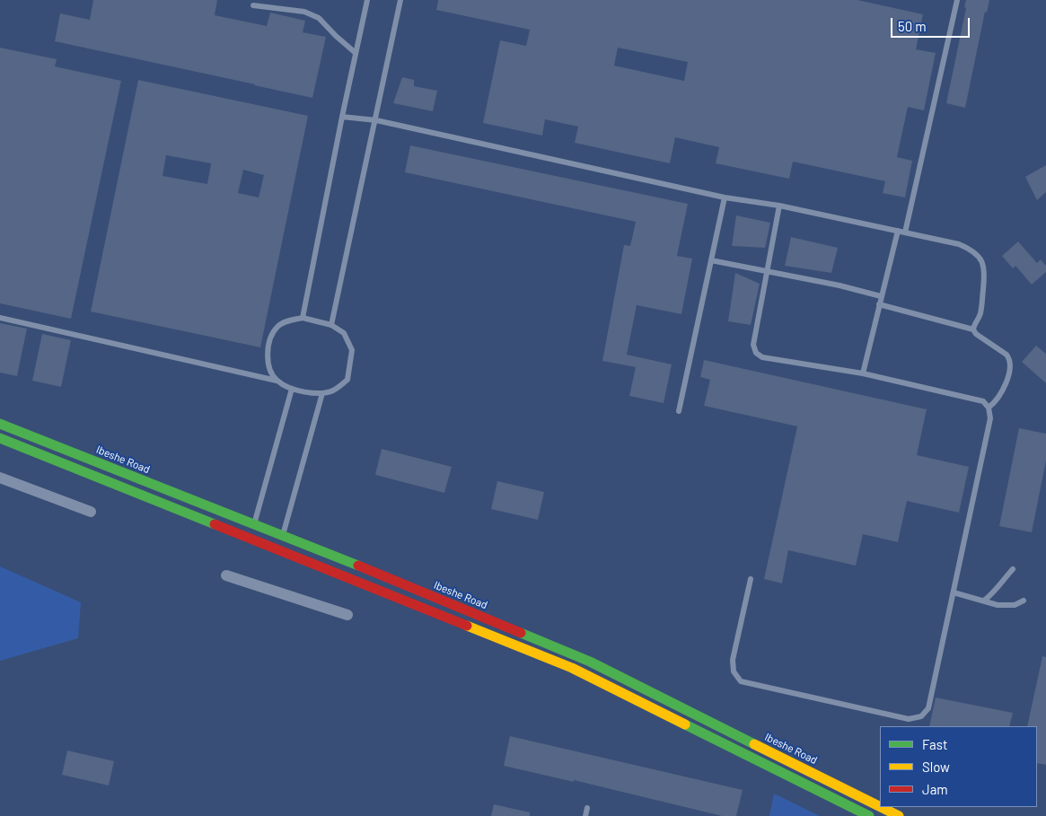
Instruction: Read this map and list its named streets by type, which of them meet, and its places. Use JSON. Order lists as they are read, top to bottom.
{
  "streets": {
    "main road": ["Ibeshe Road"]
  },
  "legend": ["Fast", "Slow", "Jam"],
  "scale_bar": "50 m"
}
